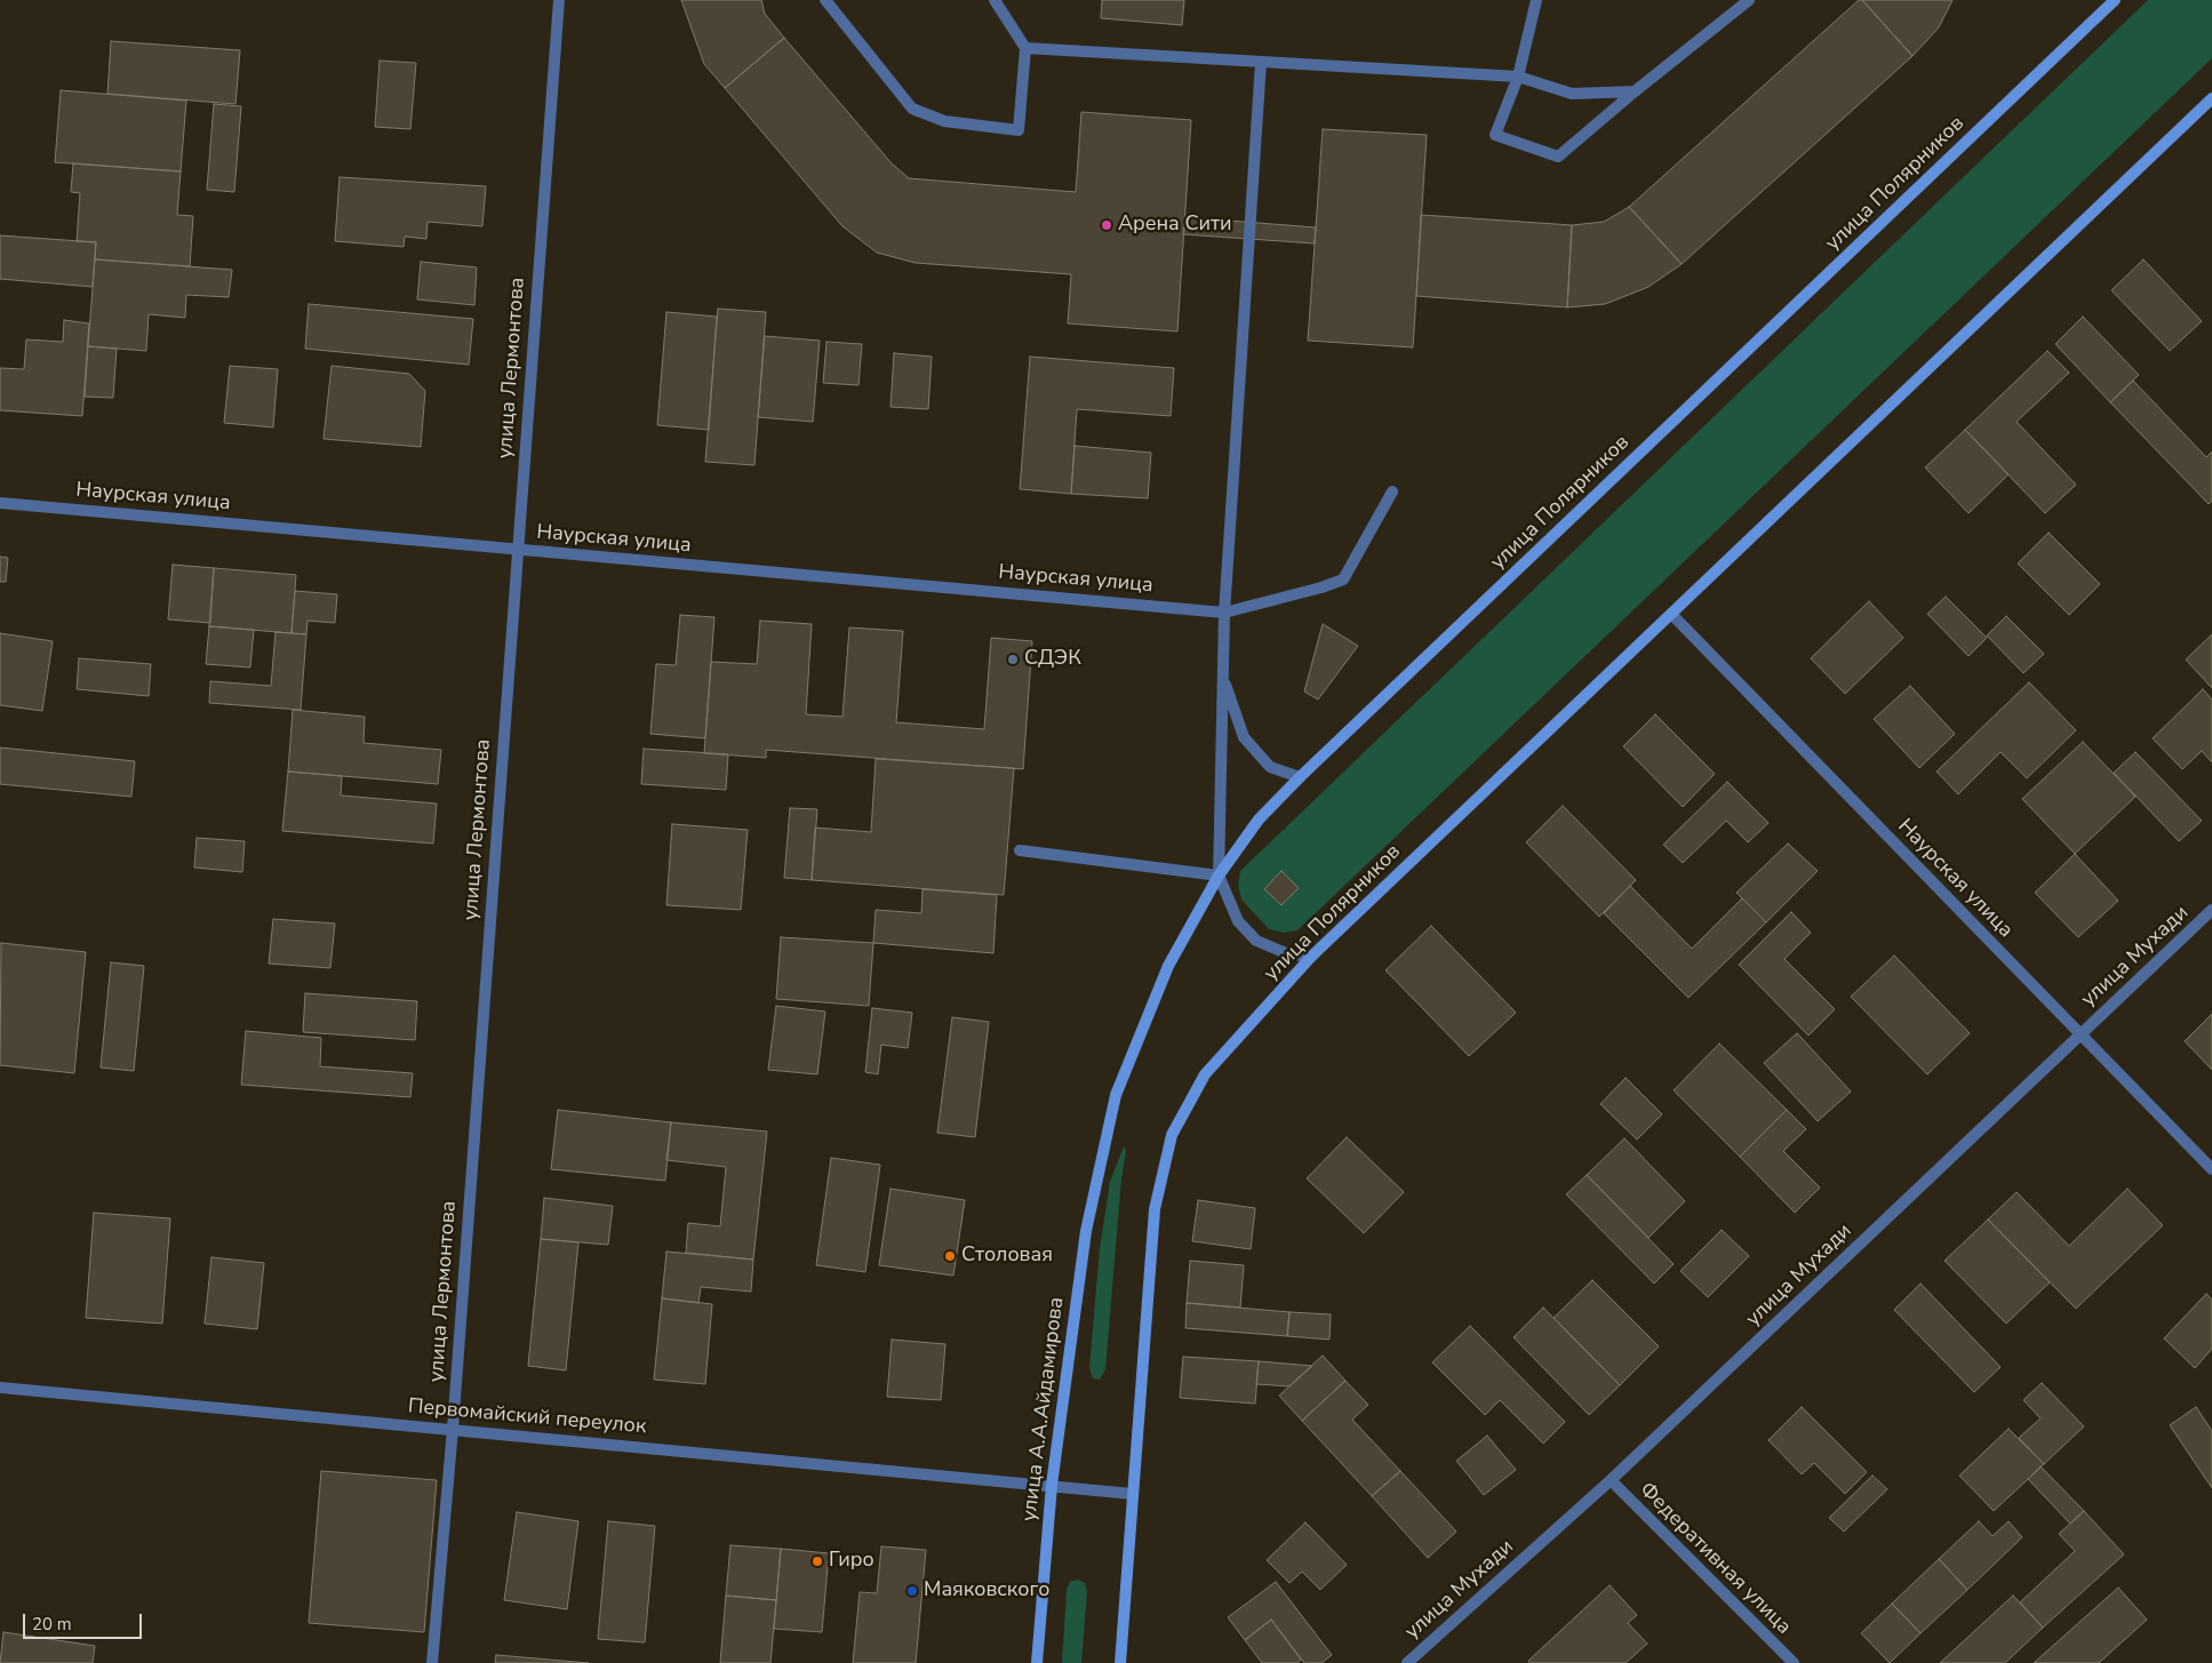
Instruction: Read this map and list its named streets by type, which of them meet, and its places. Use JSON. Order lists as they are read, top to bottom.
{
  "streets": {
    "main road": ["улица Полярников", "улица А.А.Айдамирова"],
    "street": [
      "улица Лермонтова",
      "Наурская улица",
      "улица Мухади",
      "Первомайский переулок",
      "Федеративная улица"
    ]
  },
  "crossings": [
    ["улица Полярников", "Наурская улица"],
    ["улица Полярников", "улица А.А.Айдамирова"],
    ["улица Полярников", "Первомайский переулок"],
    ["улица Лермонтова", "Наурская улица"],
    ["улица Лермонтова", "Первомайский переулок"],
    ["Наурская улица", "улица Мухади"],
    ["улица Мухади", "Федеративная улица"],
    ["улица А.А.Айдамирова", "Первомайский переулок"]
  ],
  "places": [
    "Арена Сити",
    "СДЭК",
    "Столовая",
    "Гиро",
    "Маяковского"
  ],
  "scale_bar": "20 m"
}
